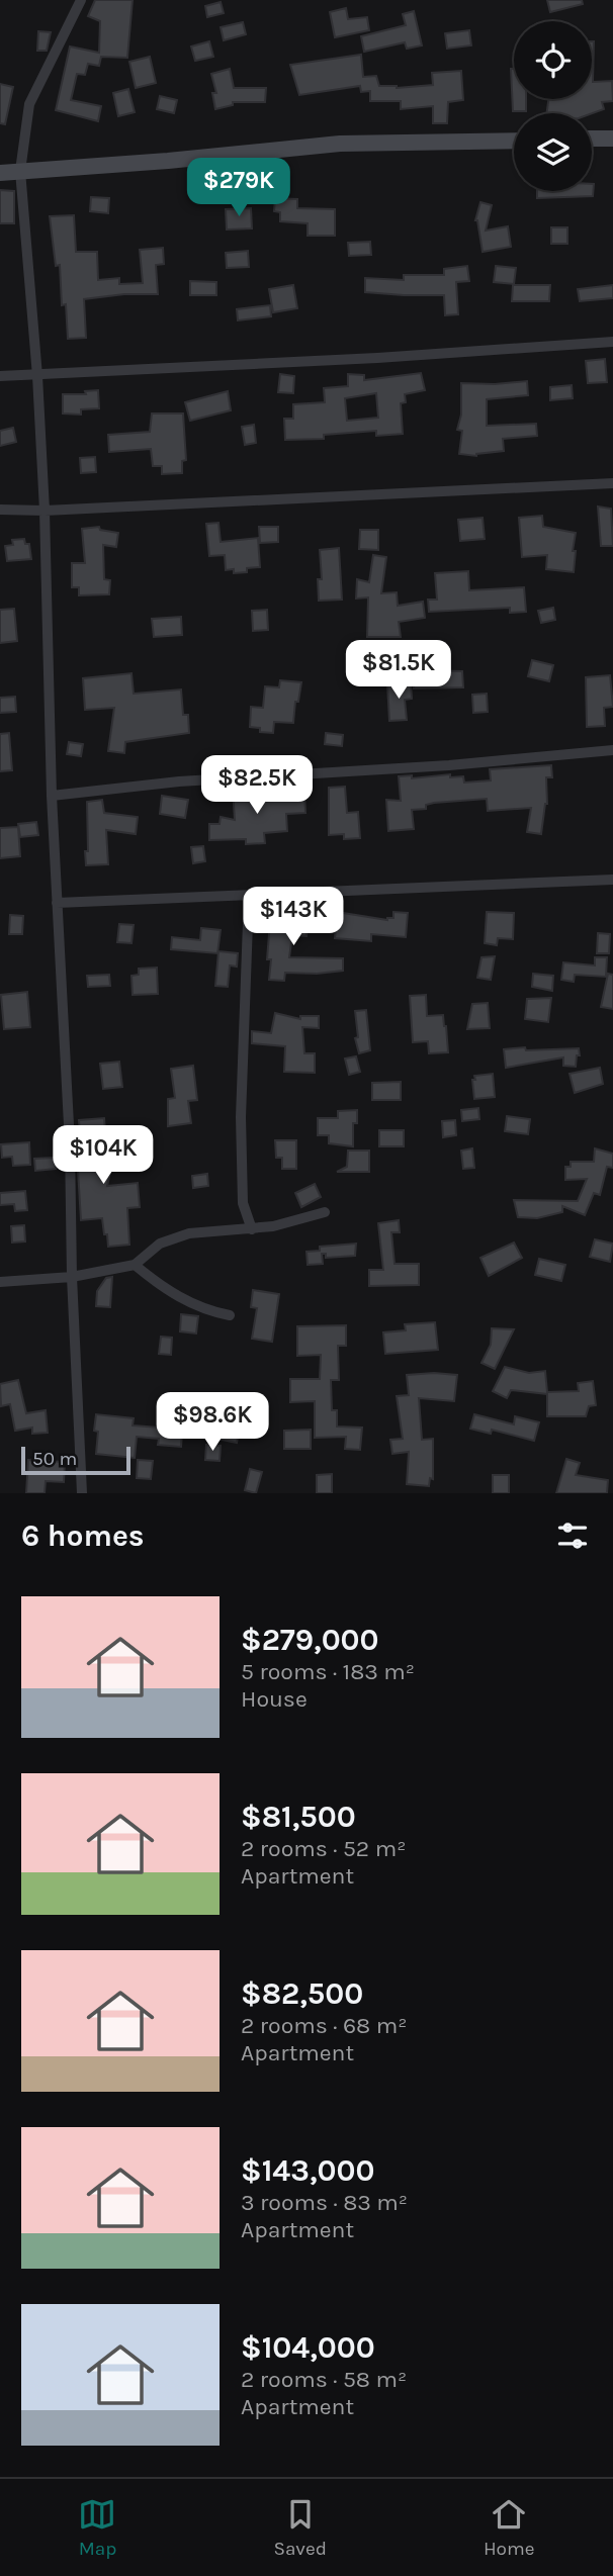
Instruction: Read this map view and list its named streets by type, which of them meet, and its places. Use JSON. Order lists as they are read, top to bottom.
{
  "scale_bar": "50 m",
  "page": {
    "price": [
      "$279K",
      "$81.5K",
      "$82.5K",
      "$143K",
      "$104K",
      "$98.6K"
    ],
    "scale": "50 m",
    "heading": "6 homes",
    "list": [
      {
        "name": "$279,000",
        "note": "5 rooms · 183 m² · House"
      },
      {
        "name": "$81,500",
        "note": "2 rooms · 52 m² · Apartment"
      },
      {
        "name": "$82,500",
        "note": "2 rooms · 68 m² · Apartment"
      },
      {
        "name": "$143,000",
        "note": "3 rooms · 83 m² · Apartment"
      },
      {
        "name": "$104,000",
        "note": "2 rooms · 58 m² · Apartment"
      }
    ],
    "tabs": ["Map", "Saved", "Home"]
  }
}
